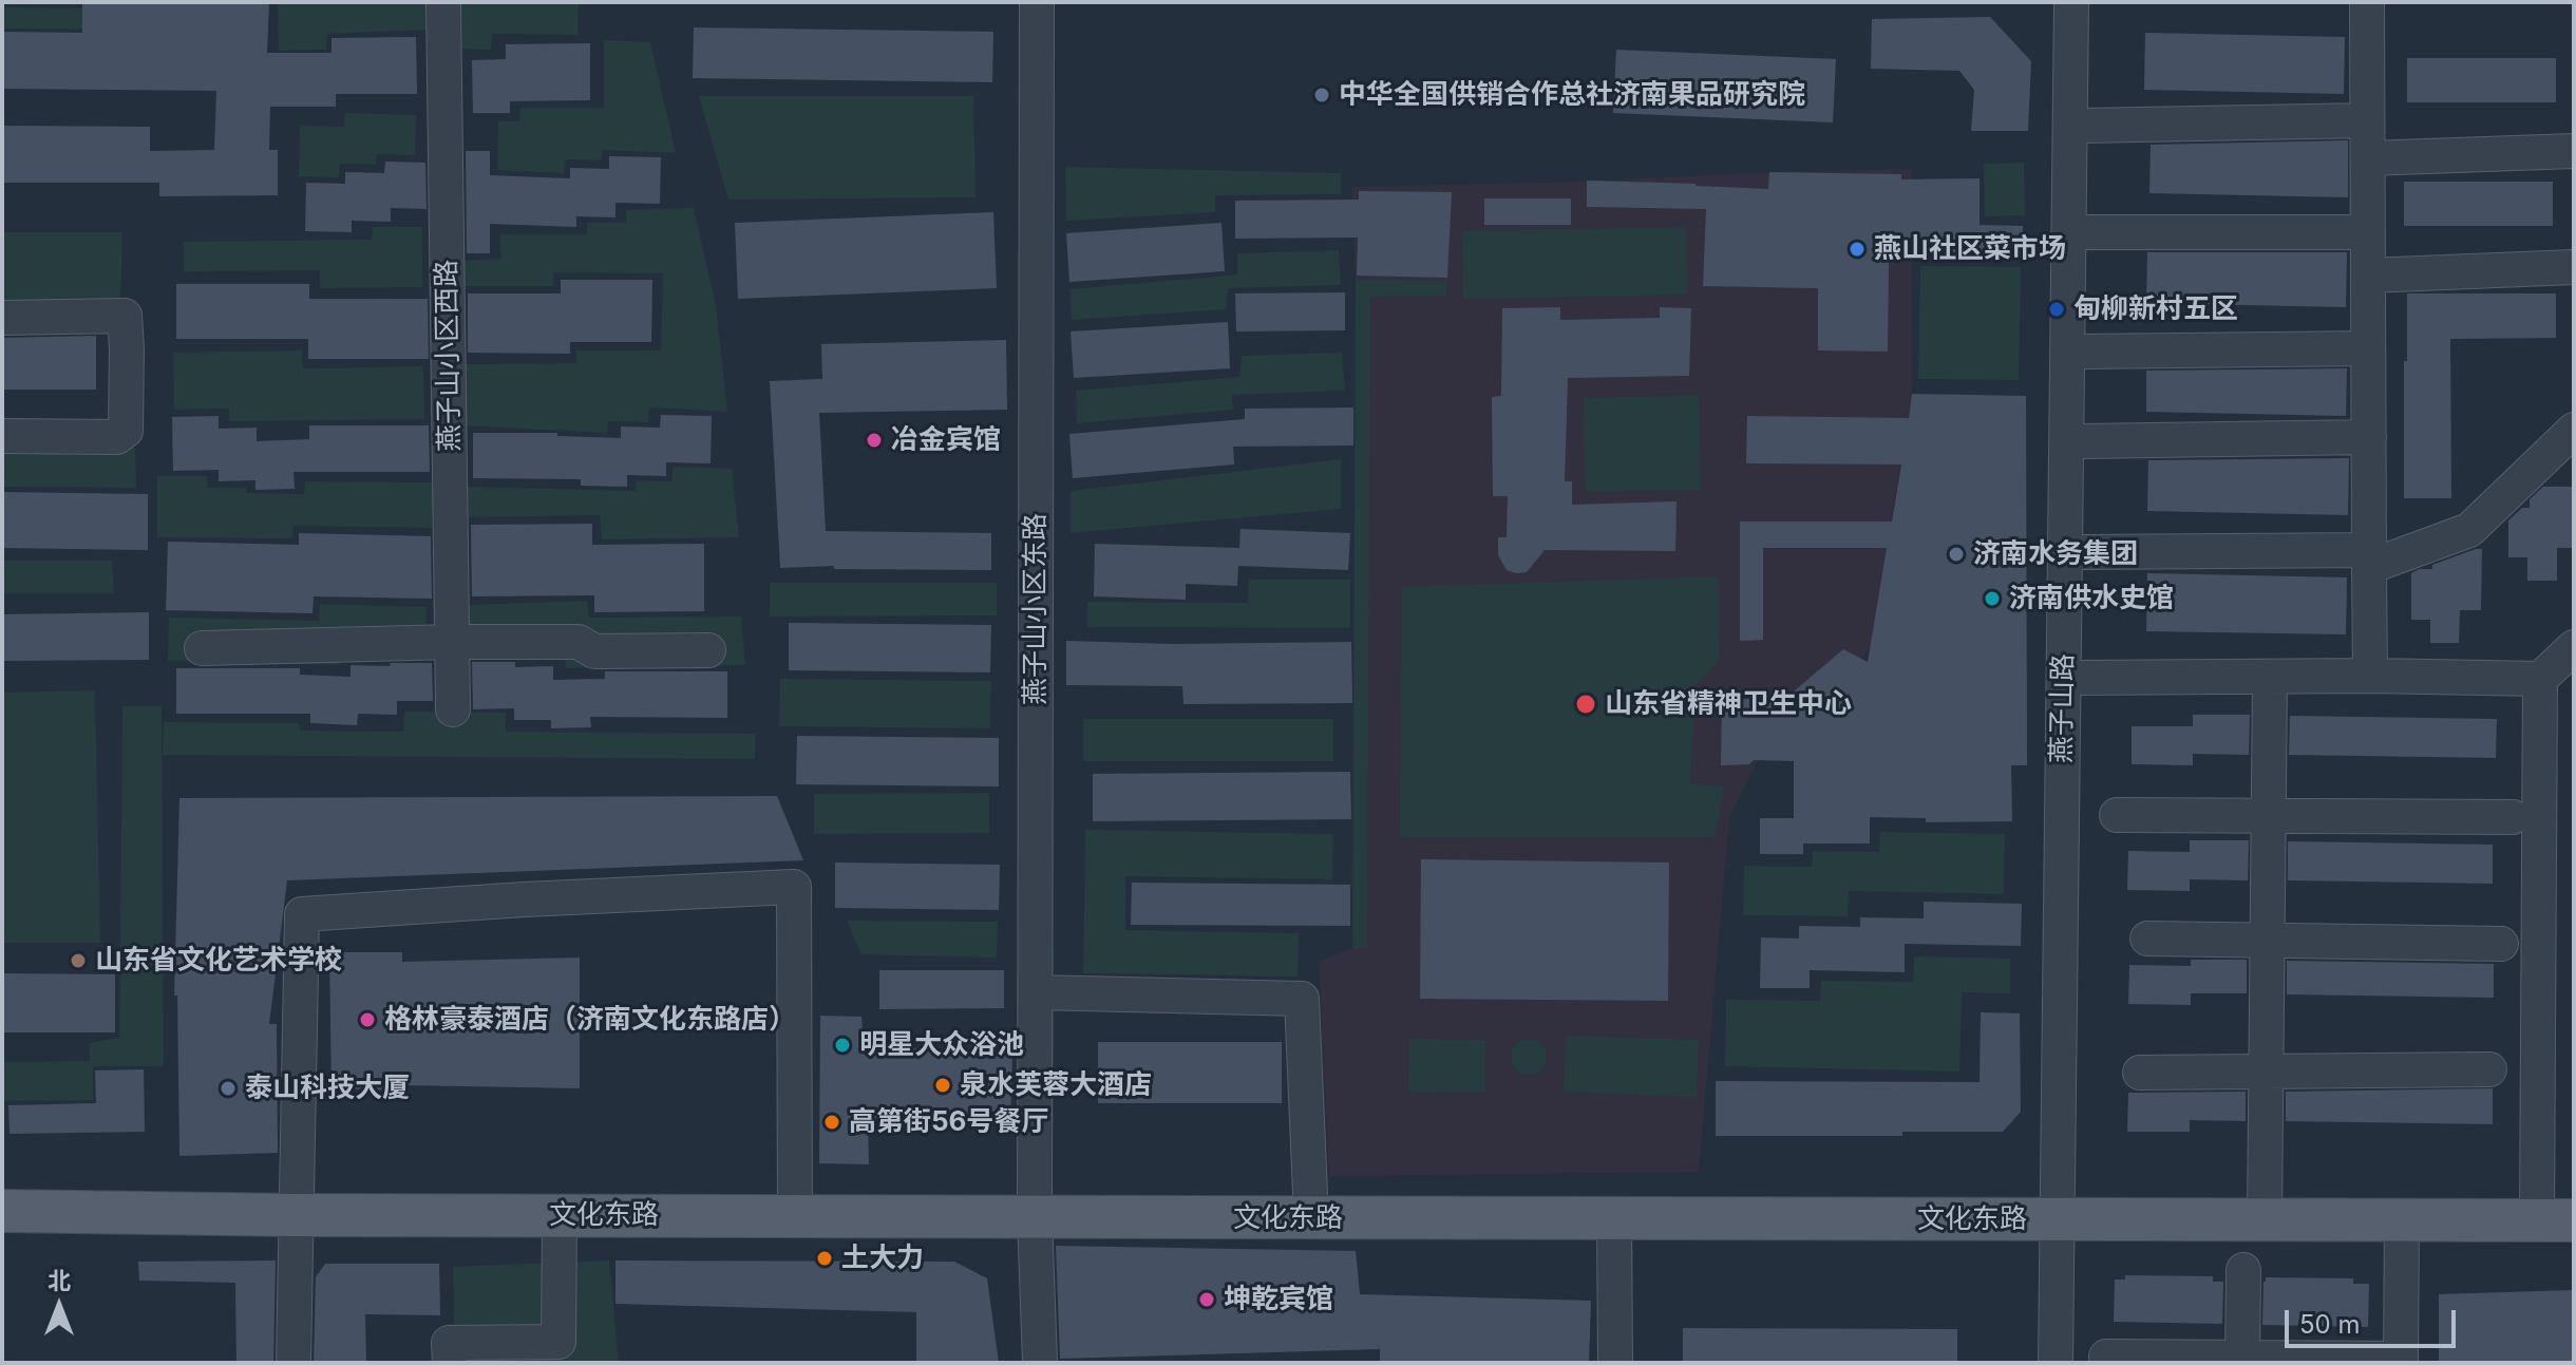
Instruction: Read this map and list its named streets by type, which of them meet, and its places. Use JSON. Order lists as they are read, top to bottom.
{
  "streets": {
    "main road": ["文化东路"],
    "street": ["燕子山小区西路", "燕子山小区东路", "燕子山路"]
  },
  "crossings": [
    ["燕子山小区东路", "文化东路"],
    ["燕子山路", "文化东路"]
  ],
  "places": [
    "中华全国供销合作总社济南果品研究院",
    "燕山社区菜市场",
    "甸柳新村五区",
    "冶金宾馆",
    "济南水务集团",
    "济南供水史馆",
    "山东省精神卫生中心",
    "山东省文化艺术学校",
    "格林豪泰酒店（济南文化东路店）",
    "明星大众浴池",
    "泉水芙蓉大酒店",
    "泰山科技大厦",
    "高第街56号餐厅",
    "土大力",
    "坤乾宾馆"
  ],
  "scale_bar": "50 m",
  "north": "top"
}
